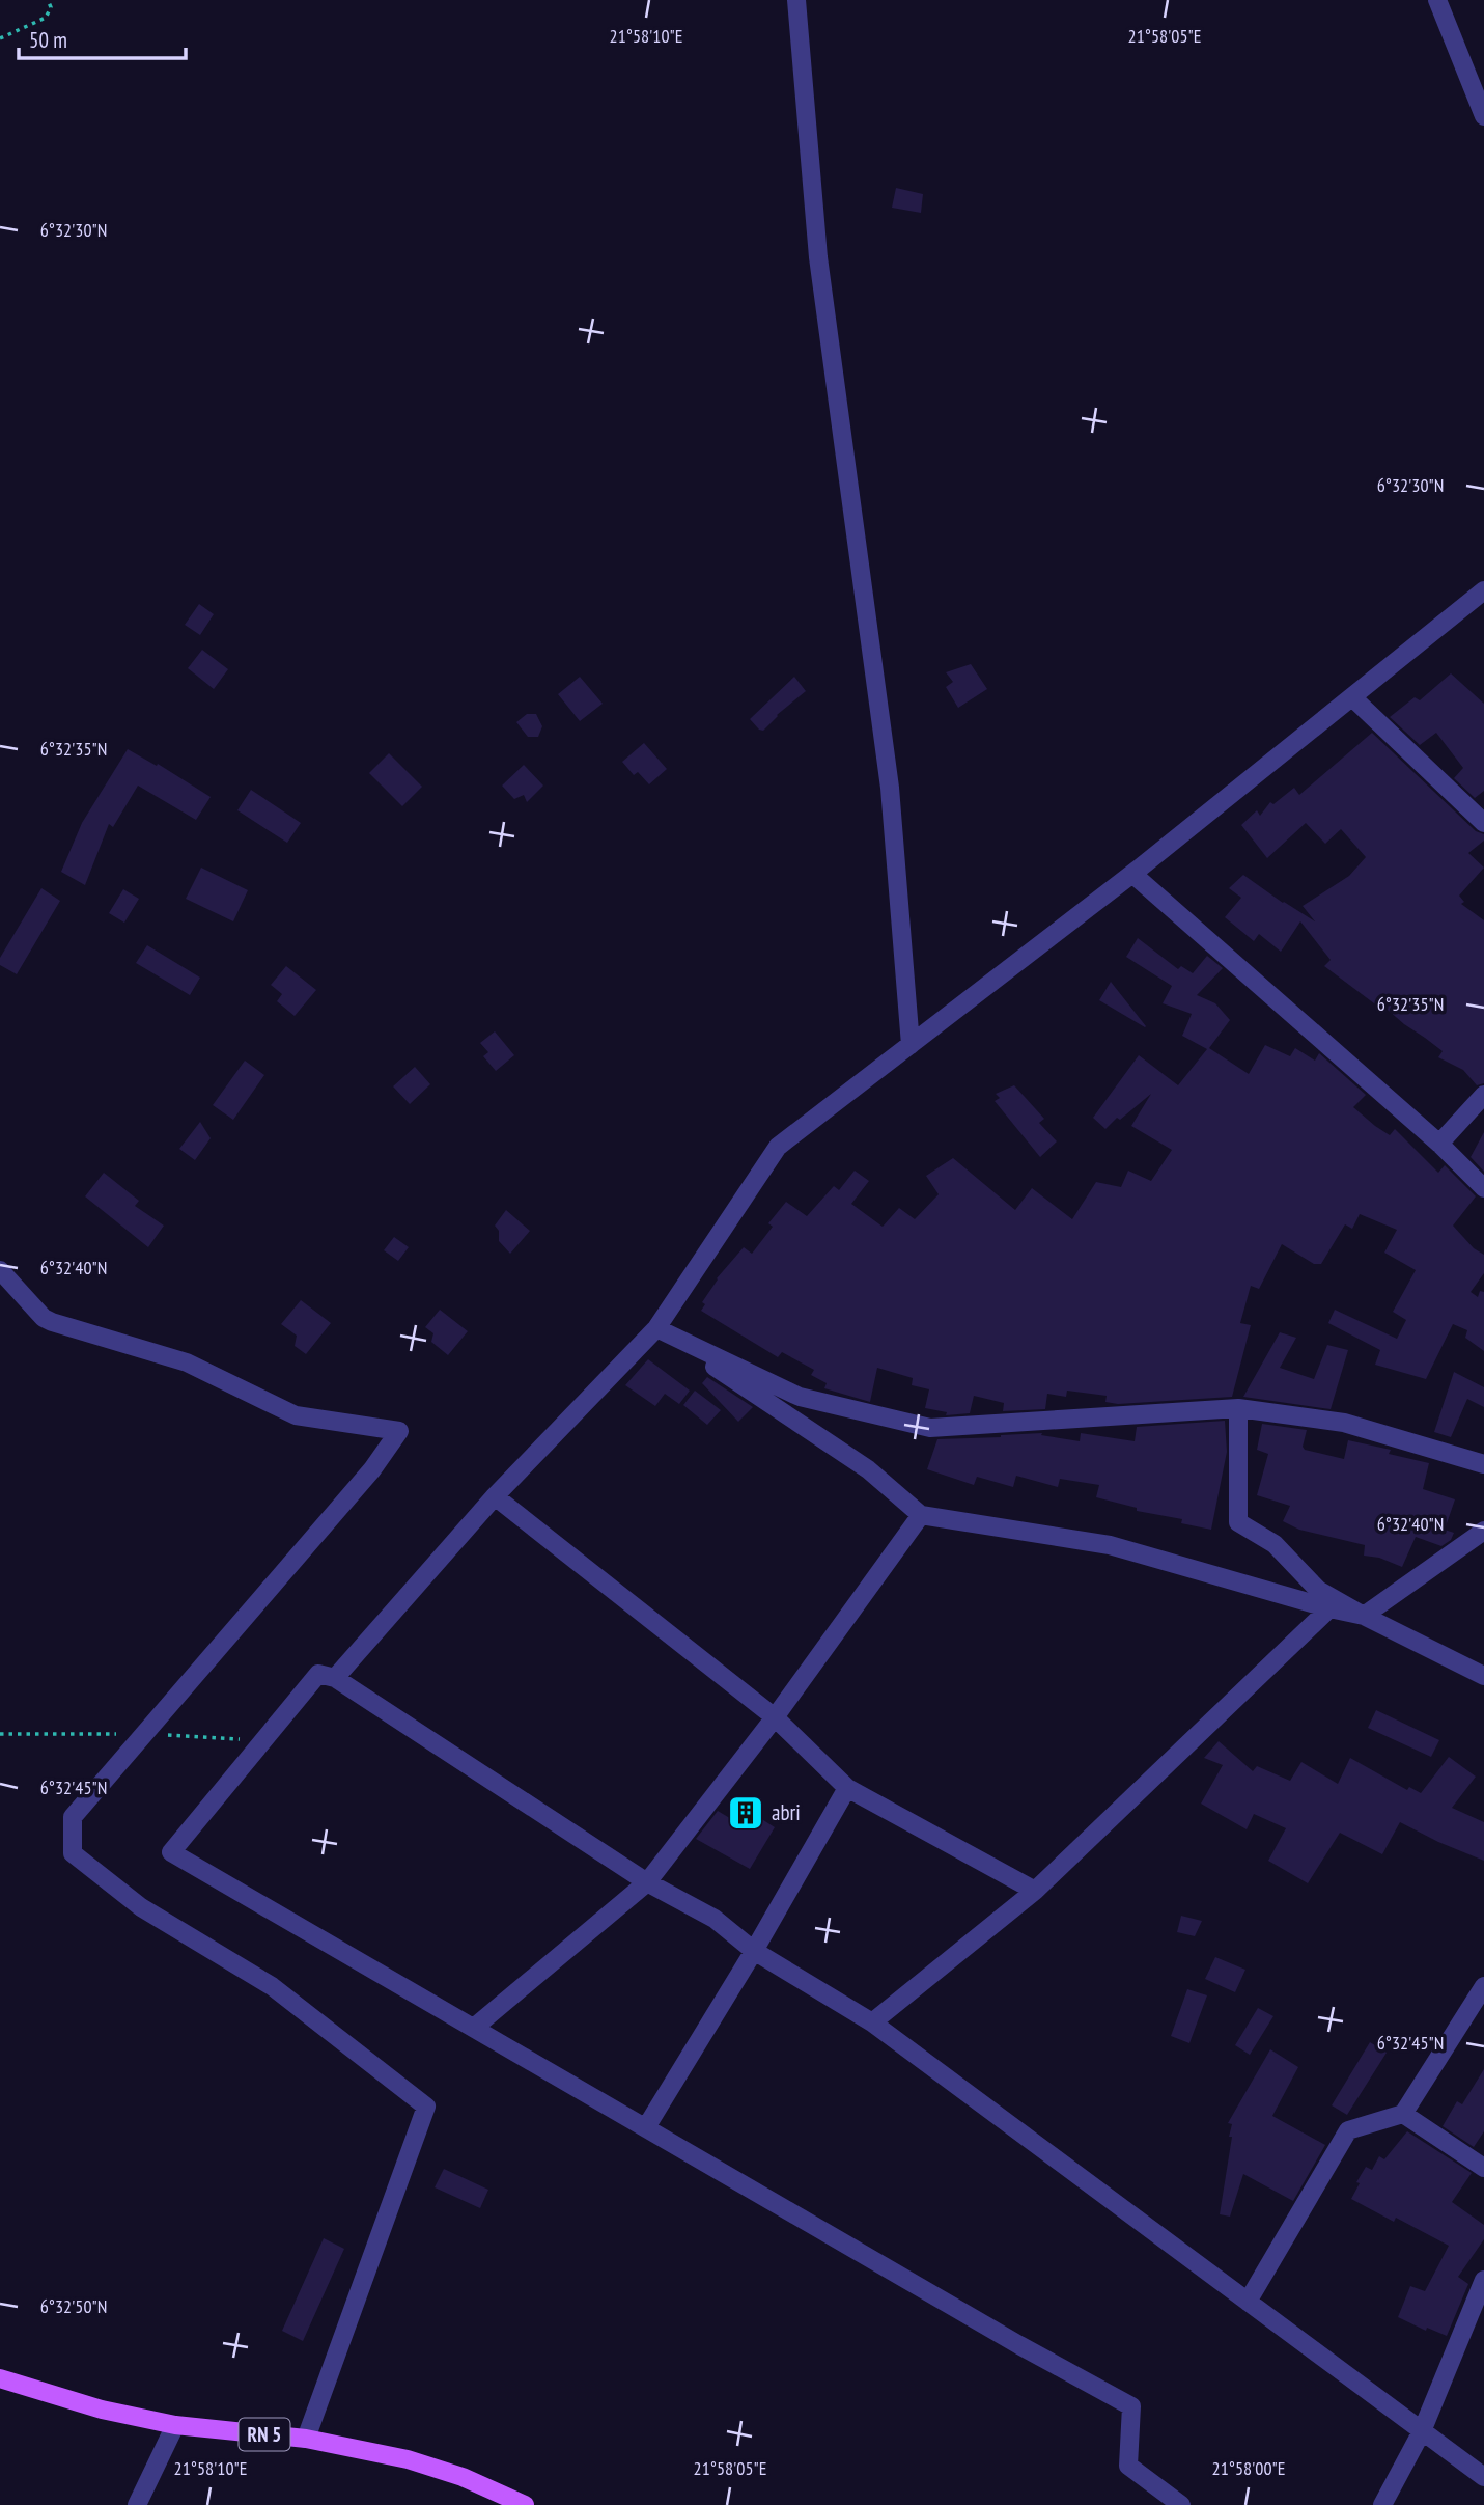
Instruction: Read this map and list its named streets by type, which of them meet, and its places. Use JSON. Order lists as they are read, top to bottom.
{
  "streets": {
    "main road": ["RN 5"]
  },
  "places": {
    "building": ["abri"]
  },
  "scale_bar": "50 m",
  "coordinates": [
    "21°58'10\"E",
    "21°58'05\"E",
    "6°32'30\"N",
    "6°32'35\"N",
    "6°32'40\"N",
    "6°32'45\"N",
    "6°32'50\"N",
    "21°58'00\"E"
  ]
}
